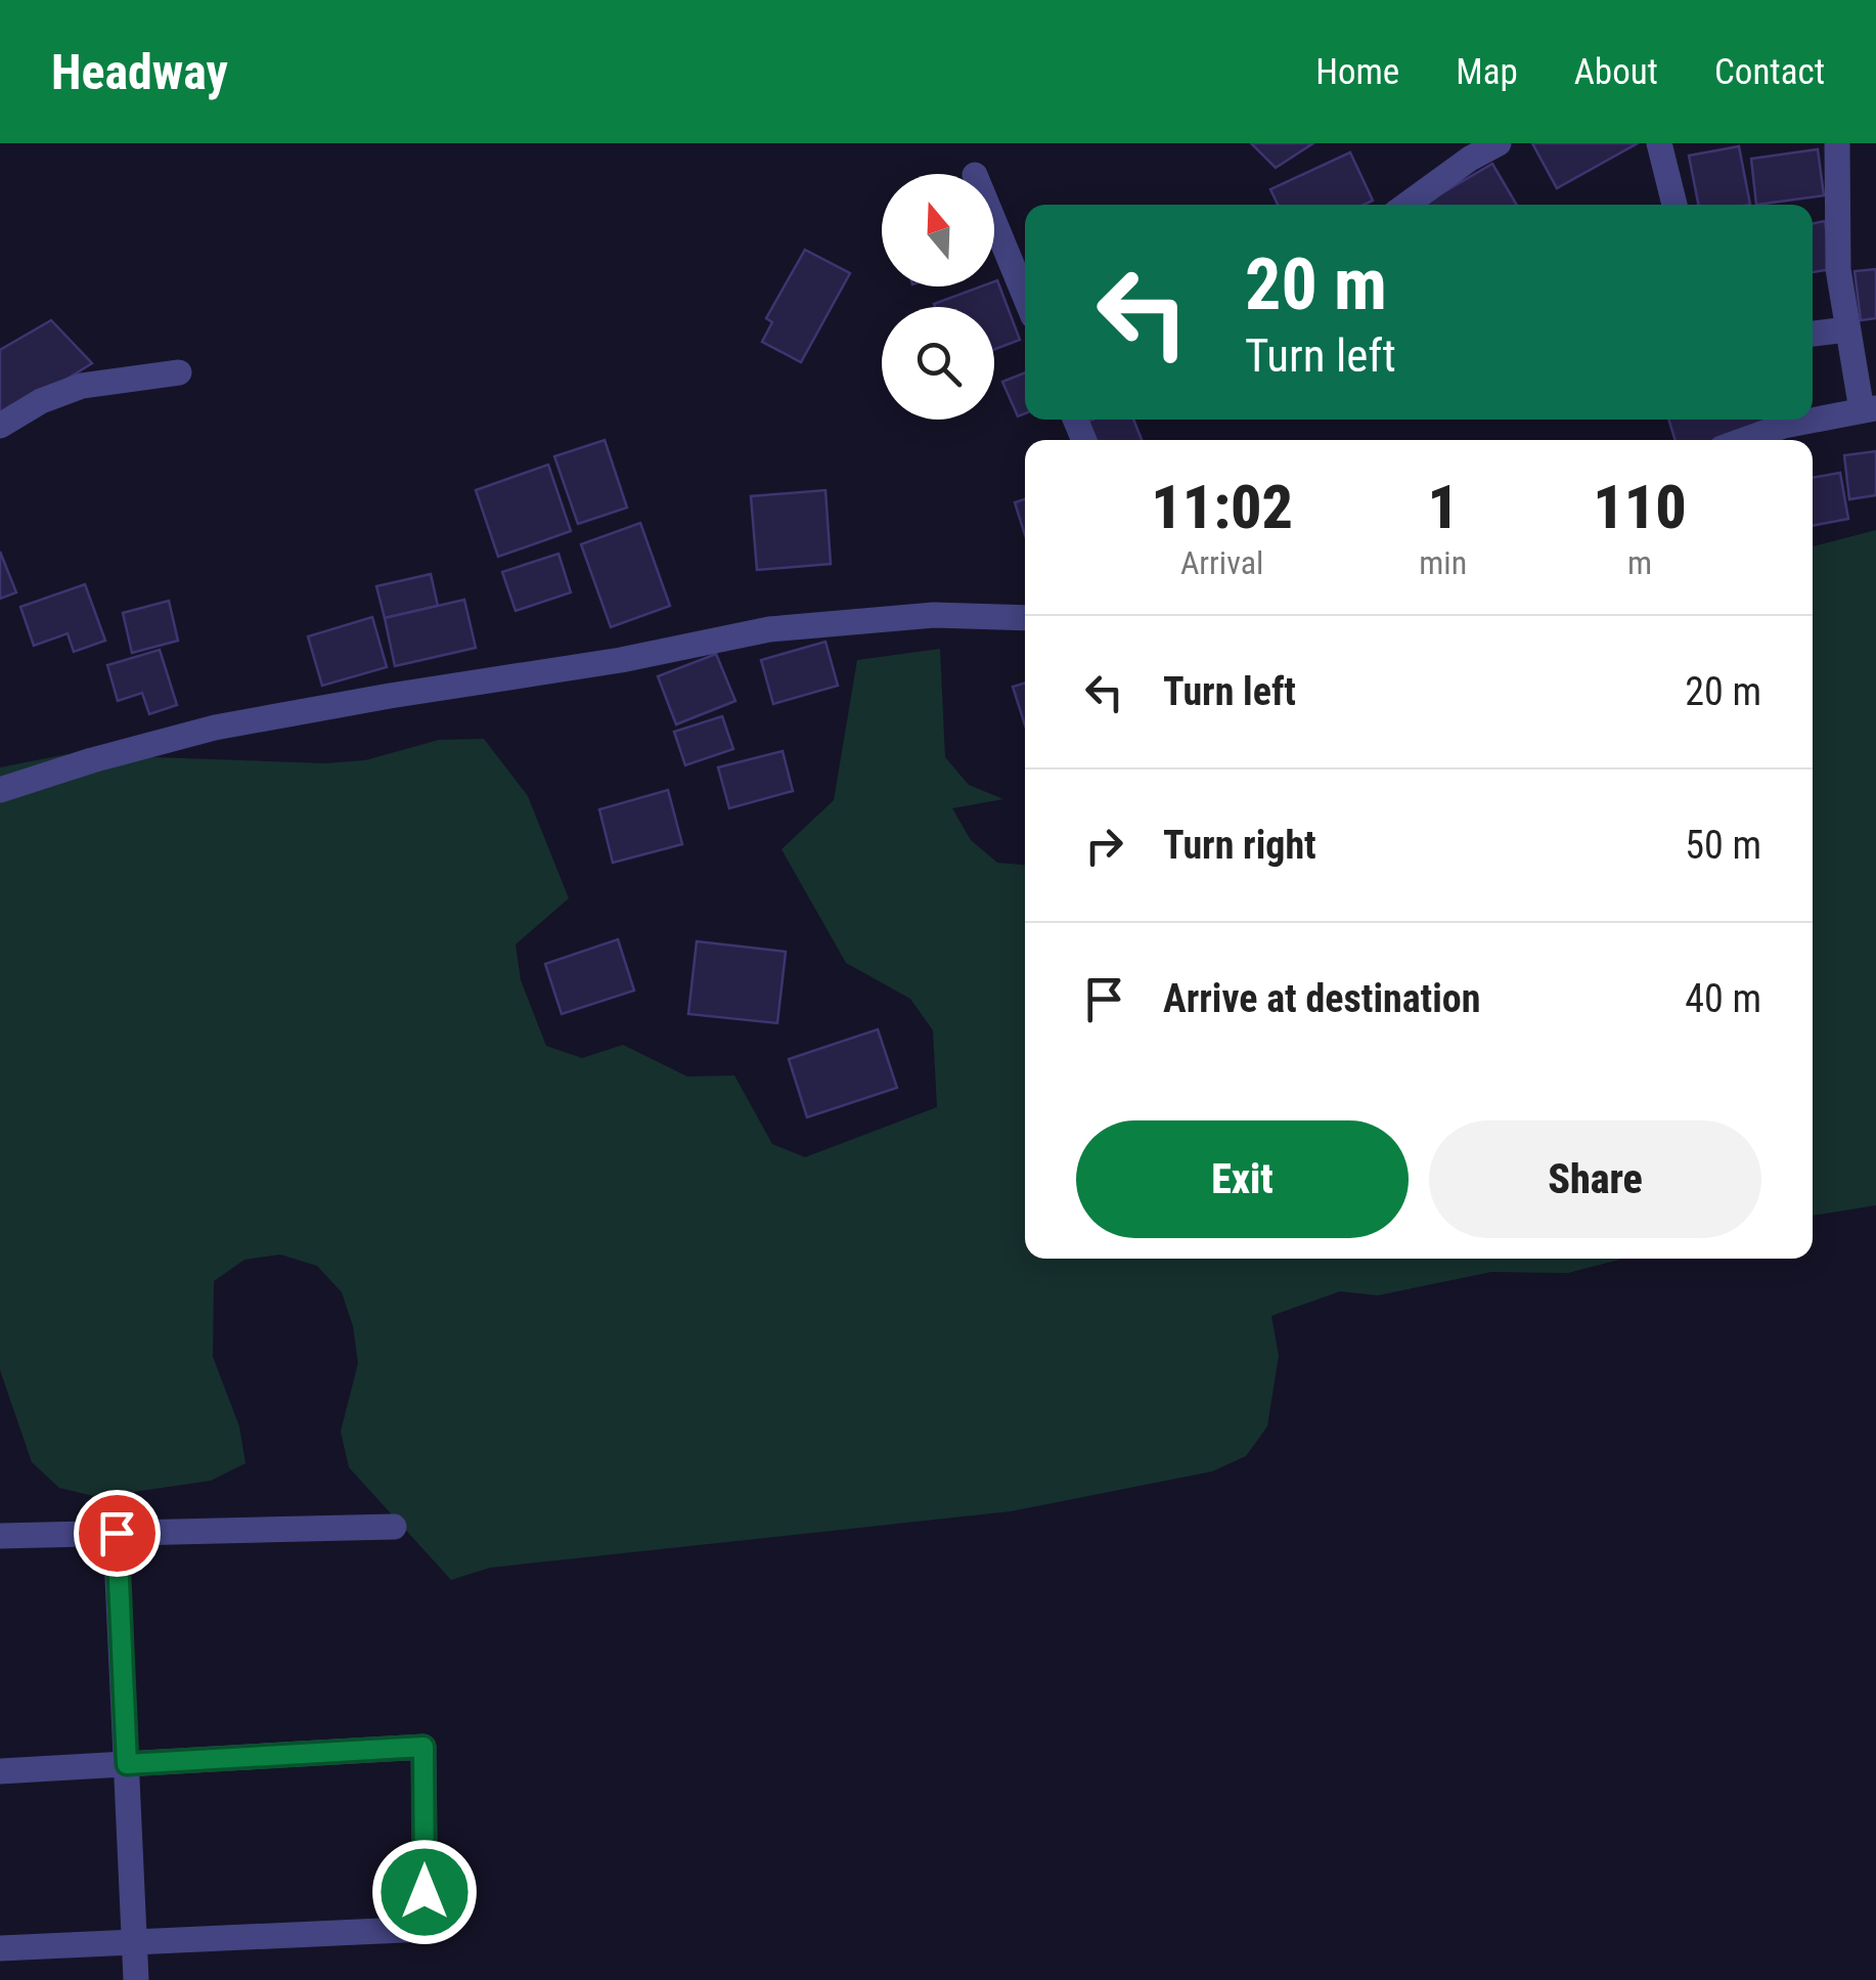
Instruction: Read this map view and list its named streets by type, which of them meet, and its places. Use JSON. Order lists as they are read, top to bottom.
{
  "north": "top",
  "page": {
    "header": "Headway",
    "nav": [
      "Home",
      "Map",
      "About",
      "Contact"
    ],
    "turn": ["20 m", "Turn left"],
    "eta": [
      "11:02",
      "Arrival",
      "1",
      "min",
      "110",
      "m"
    ],
    "list": [
      {
        "name": "Turn left",
        "value": "20 m"
      },
      {
        "name": "Turn right",
        "value": "50 m"
      },
      {
        "name": "Arrive at destination",
        "value": "40 m"
      }
    ],
    "buttons": ["Exit", "Share"]
  }
}
